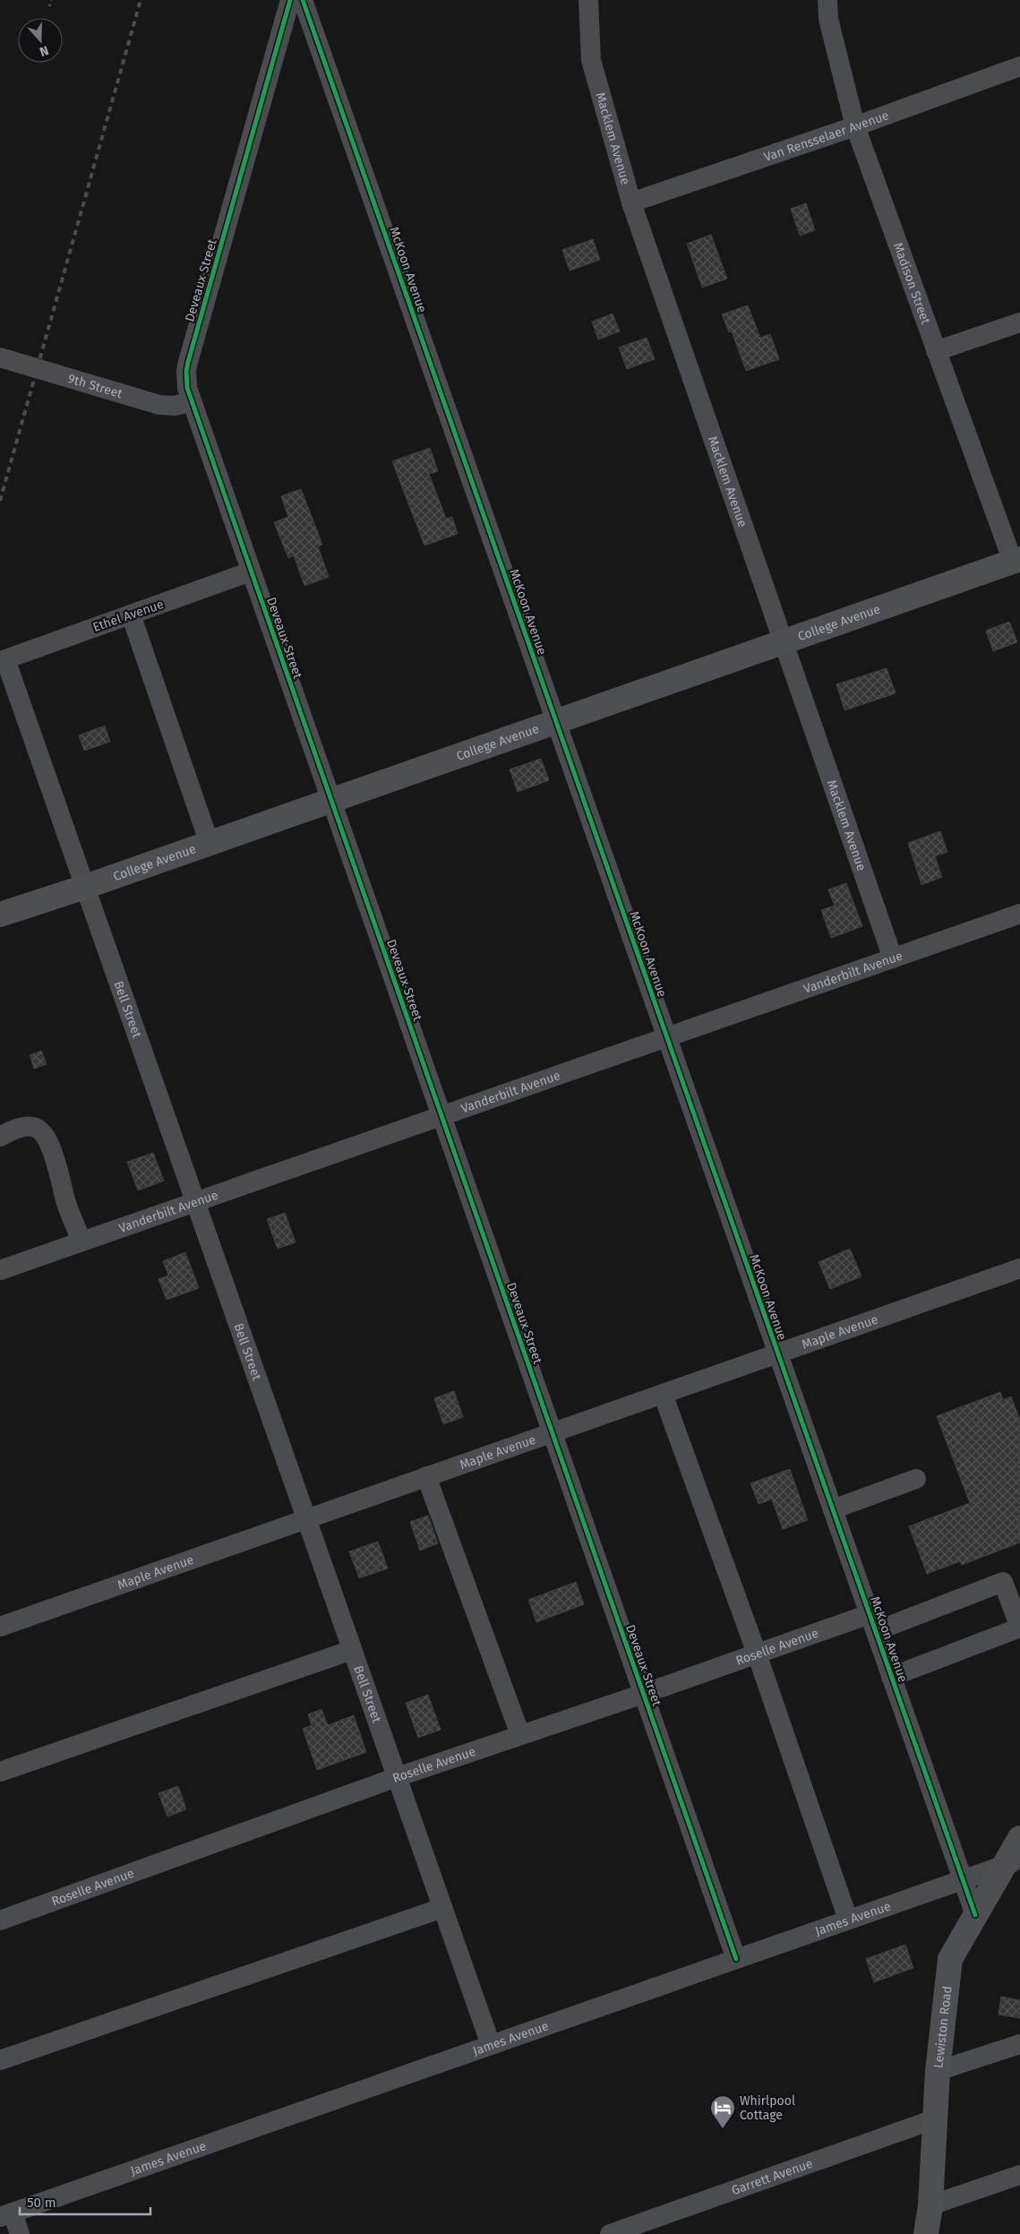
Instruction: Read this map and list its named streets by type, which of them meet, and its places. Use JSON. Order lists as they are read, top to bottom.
{
  "streets": {
    "main road": ["College Avenue", "Lewiston Road"],
    "street": [
      "Van Rensselaer Avenue",
      "Macklem Avenue",
      "McKoon Avenue",
      "Deveaux Street",
      "Madison Street",
      "9th Street",
      "Ethel Avenue",
      "Vanderbilt Avenue",
      "Bell Street",
      "Maple Avenue",
      "Roselle Avenue",
      "James Avenue",
      "Garrett Avenue"
    ]
  },
  "crossings": [
    ["Van Rensselaer Avenue", "Macklem Avenue"],
    ["Van Rensselaer Avenue", "Madison Street"],
    ["Macklem Avenue", "College Avenue"],
    ["Macklem Avenue", "Vanderbilt Avenue"],
    ["McKoon Avenue", "College Avenue"],
    ["McKoon Avenue", "Vanderbilt Avenue"],
    ["McKoon Avenue", "Maple Avenue"],
    ["McKoon Avenue", "Roselle Avenue"],
    ["McKoon Avenue", "James Avenue"],
    ["McKoon Avenue", "Lewiston Road"],
    ["Deveaux Street", "9th Street"],
    ["Deveaux Street", "Ethel Avenue"],
    ["Deveaux Street", "College Avenue"],
    ["Deveaux Street", "Vanderbilt Avenue"],
    ["Deveaux Street", "Maple Avenue"],
    ["Deveaux Street", "Roselle Avenue"],
    ["Deveaux Street", "James Avenue"],
    ["Madison Street", "College Avenue"],
    ["Ethel Avenue", "Bell Street"],
    ["College Avenue", "Bell Street"],
    ["Vanderbilt Avenue", "Bell Street"],
    ["Bell Street", "Maple Avenue"],
    ["Bell Street", "Roselle Avenue"],
    ["Bell Street", "James Avenue"],
    ["James Avenue", "Lewiston Road"],
    ["Lewiston Road", "Garrett Avenue"]
  ],
  "places": {
    "hotel": ["Whirlpool Cottage"]
  },
  "scale_bar": "50 m",
  "north": "bottom"
}
